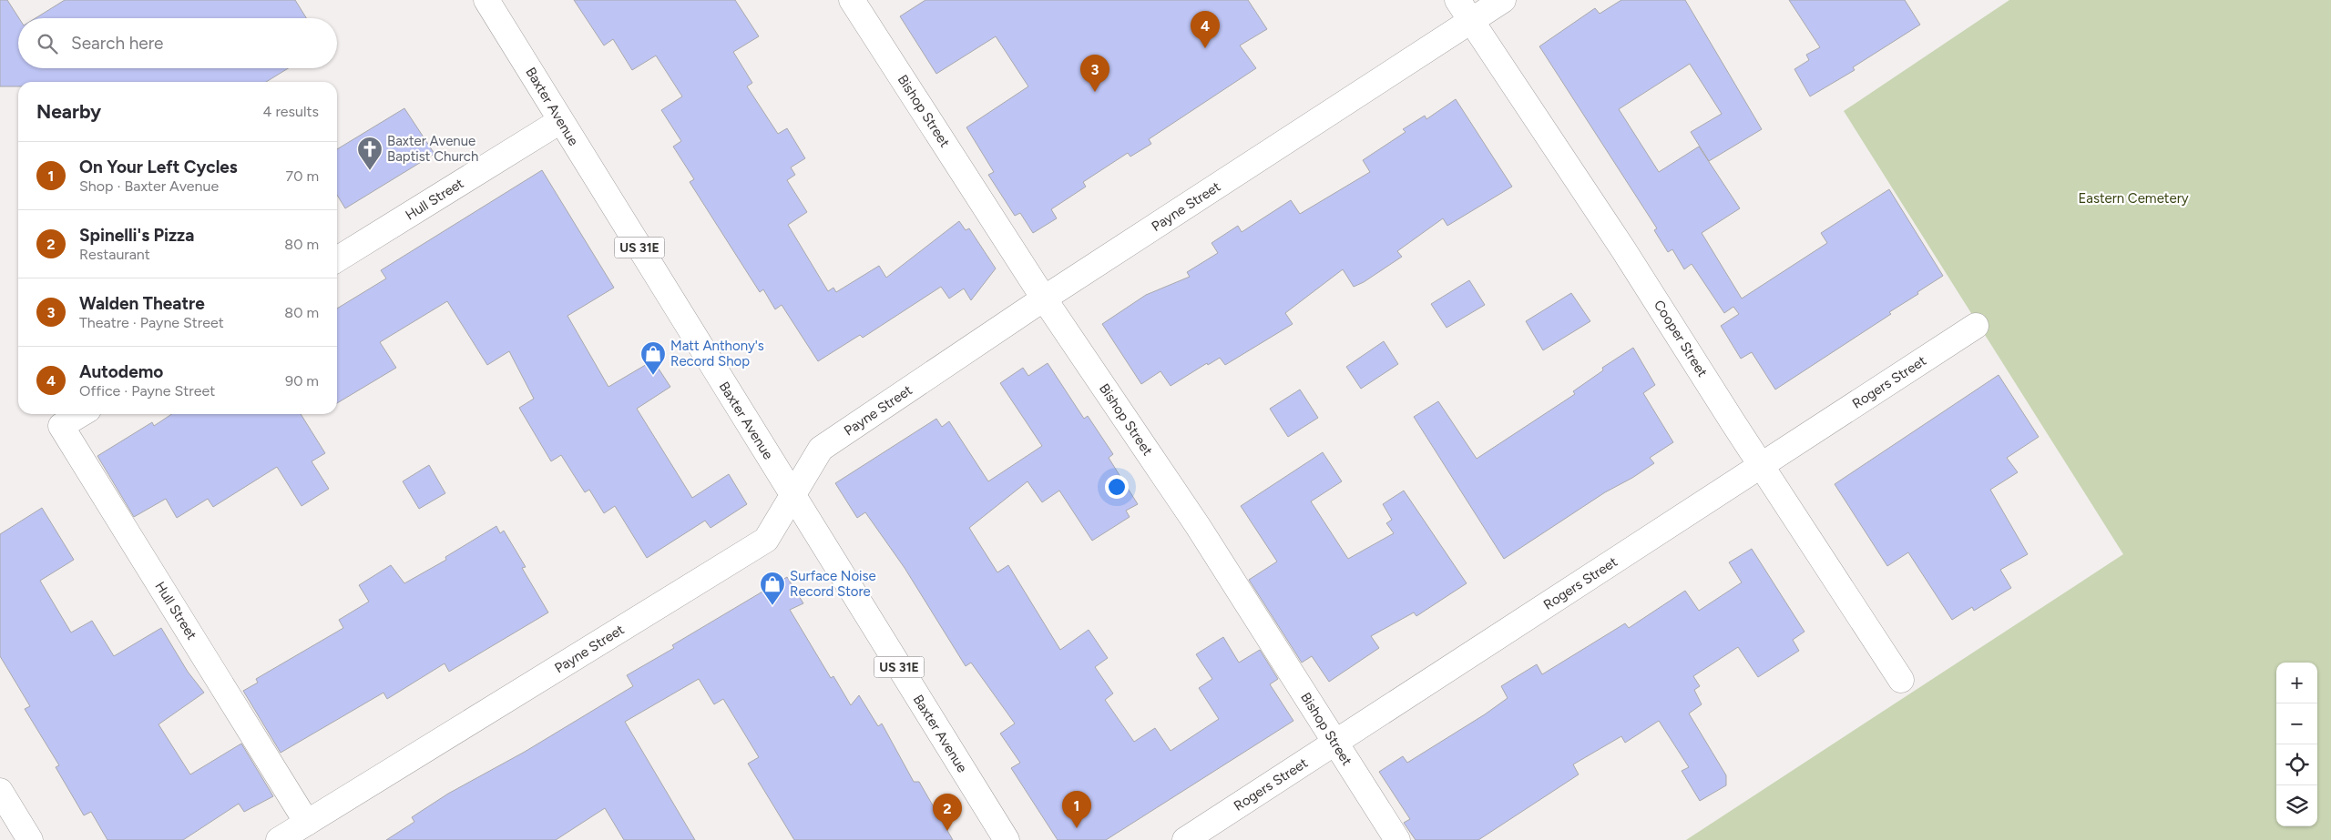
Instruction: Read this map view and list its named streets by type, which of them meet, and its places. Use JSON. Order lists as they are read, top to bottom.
{
  "streets": {
    "street": [
      "Baxter Avenue",
      "Bishop Street",
      "Hull Street",
      "Payne Street",
      "US 31E",
      "Cooper Street",
      "Rogers Street"
    ]
  },
  "crossings": [
    ["Baxter Avenue", "Hull Street"],
    ["Baxter Avenue", "Payne Street"],
    ["Bishop Street", "Payne Street"],
    ["Bishop Street", "Rogers Street"],
    ["Hull Street", "Payne Street"],
    ["Payne Street", "Cooper Street"],
    ["Cooper Street", "Rogers Street"]
  ],
  "parks": ["Eastern Cemetery"],
  "places": {
    "church": ["Baxter Avenue Baptist Church"],
    "shop": ["Matt Anthony's Record Shop", "Surface Noise Record Store"]
  },
  "page": {
    "pins": [
      "4",
      "3",
      "1",
      "2"
    ],
    "search": "Search here",
    "heading": ["Nearby", "4 results"],
    "list": [
      {
        "mark": "1",
        "name": "On Your Left Cycles",
        "note": "Shop · Baxter Avenue",
        "value": "70 m"
      },
      {
        "mark": "2",
        "name": "Spinelli's Pizza",
        "note": "Restaurant",
        "value": "80 m"
      },
      {
        "mark": "3",
        "name": "Walden Theatre",
        "note": "Theatre · Payne Street",
        "value": "80 m"
      },
      {
        "mark": "4",
        "name": "Autodemo",
        "note": "Office · Payne Street",
        "value": "90 m"
      }
    ],
    "map_buttons": ["+", "−"]
  }
}
